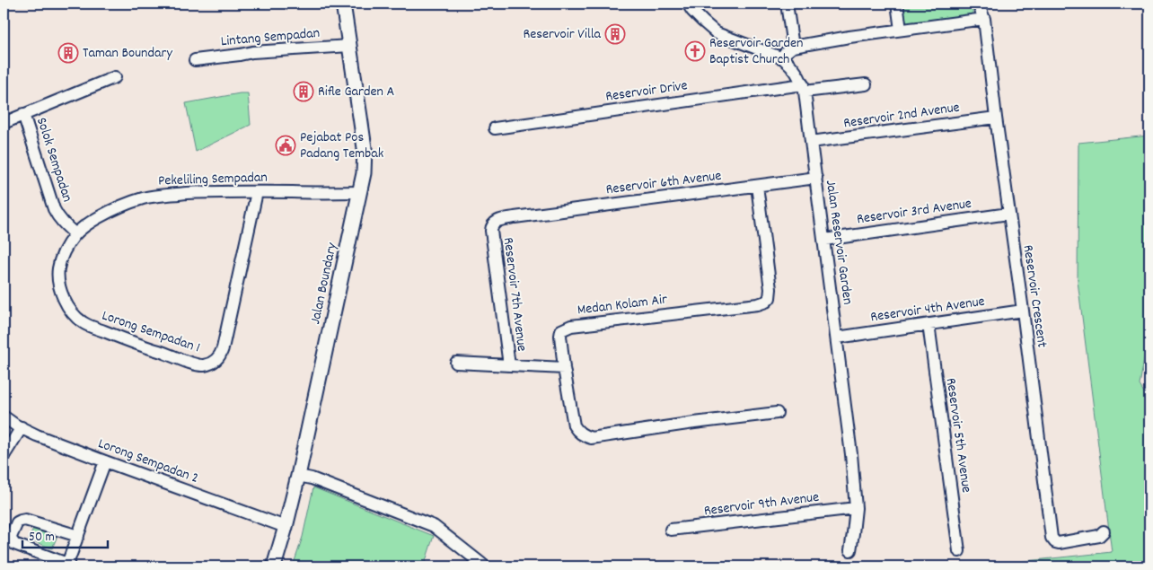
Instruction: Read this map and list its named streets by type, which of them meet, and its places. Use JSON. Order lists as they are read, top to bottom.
{
  "streets": {
    "street": [
      "Lintang Sempadan",
      "Reservoir Drive",
      "Reservoir 2nd Avenue",
      "Solok Sempadan",
      "Pekeliling Sempadan",
      "Reservoir 6th Avenue",
      "Reservoir 3rd Avenue",
      "Jalan Reservoir Garden",
      "Jalan Boundary",
      "Reservoir 7th Avenue",
      "Reservoir Crescent",
      "Medan Kolam Air",
      "Reservoir 4th Avenue",
      "Lorong Sempadan 1",
      "Reservoir 5th Avenue",
      "Lorong Sempadan 2",
      "Reservoir 9th Avenue"
    ]
  },
  "crossings": [
    ["Lintang Sempadan", "Jalan Boundary"],
    ["Reservoir Drive", "Jalan Reservoir Garden"],
    ["Reservoir 2nd Avenue", "Jalan Reservoir Garden"],
    ["Reservoir 2nd Avenue", "Reservoir Crescent"],
    ["Solok Sempadan", "Pekeliling Sempadan"],
    ["Solok Sempadan", "Lorong Sempadan 1"],
    ["Pekeliling Sempadan", "Jalan Boundary"],
    ["Pekeliling Sempadan", "Lorong Sempadan 1"],
    ["Reservoir 6th Avenue", "Jalan Reservoir Garden"],
    ["Reservoir 6th Avenue", "Reservoir 7th Avenue"],
    ["Reservoir 6th Avenue", "Medan Kolam Air"],
    ["Reservoir 3rd Avenue", "Jalan Reservoir Garden"],
    ["Reservoir 3rd Avenue", "Reservoir Crescent"],
    ["Jalan Reservoir Garden", "Reservoir 4th Avenue"],
    ["Jalan Reservoir Garden", "Reservoir 9th Avenue"],
    ["Jalan Boundary", "Lorong Sempadan 2"],
    ["Reservoir Crescent", "Reservoir 4th Avenue"],
    ["Reservoir 4th Avenue", "Reservoir 5th Avenue"]
  ],
  "places": {
    "building": ["Reservoir Villa", "Taman Boundary", "Rifle Garden A"],
    "church": ["Reservoir Garden Baptist Church"],
    "public building": ["Pejabat Pos Padang Tembak"]
  },
  "scale_bar": "50 m"
}
